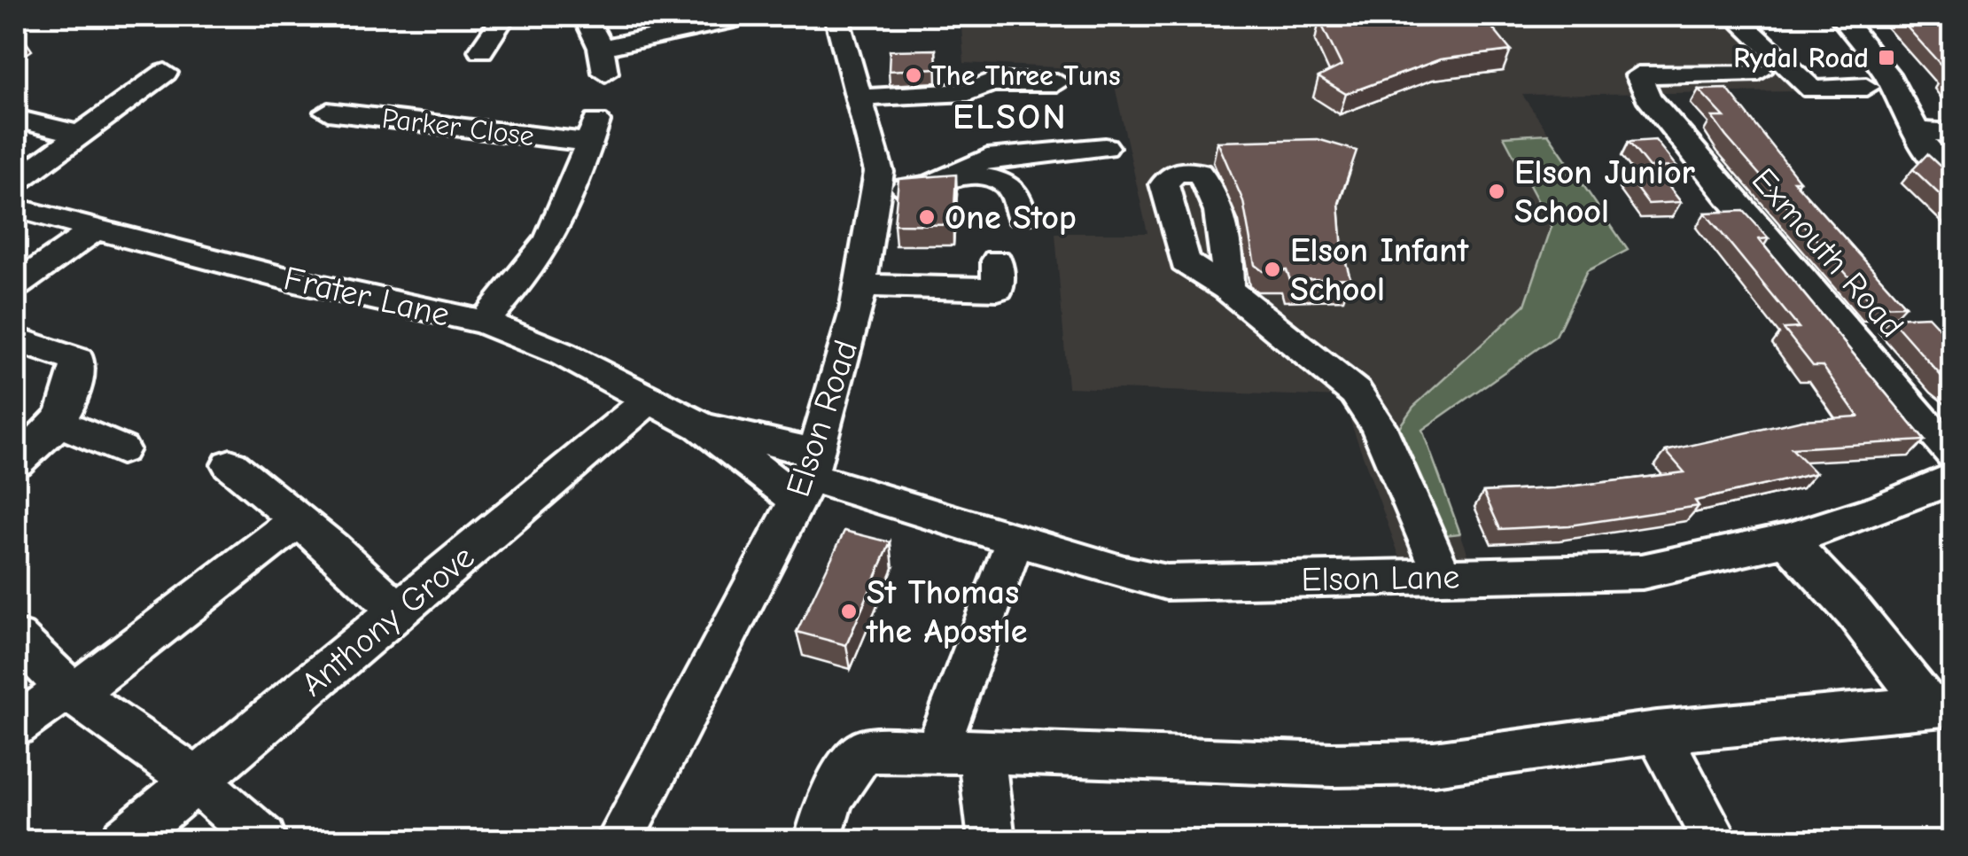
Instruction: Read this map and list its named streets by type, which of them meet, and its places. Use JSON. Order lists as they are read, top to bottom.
{
  "streets": {
    "street": [
      "Parker Close",
      "Exmouth Road",
      "Frater Lane",
      "Elson Road",
      "Elson Lane",
      "Anthony Grove"
    ]
  },
  "crossings": [
    ["Parker Close", "Frater Lane"],
    ["Frater Lane", "Elson Road"],
    ["Frater Lane", "Elson Lane"],
    ["Frater Lane", "Anthony Grove"],
    ["Elson Road", "Elson Lane"]
  ],
  "districts": ["ELSON"],
  "places": {
    "transit": ["Rydal Road"],
    "other": [
      "The Three Tuns",
      "Elson Junior School",
      "One Stop",
      "Elson Infant School",
      "St Thomas the Apostle"
    ]
  }
}
